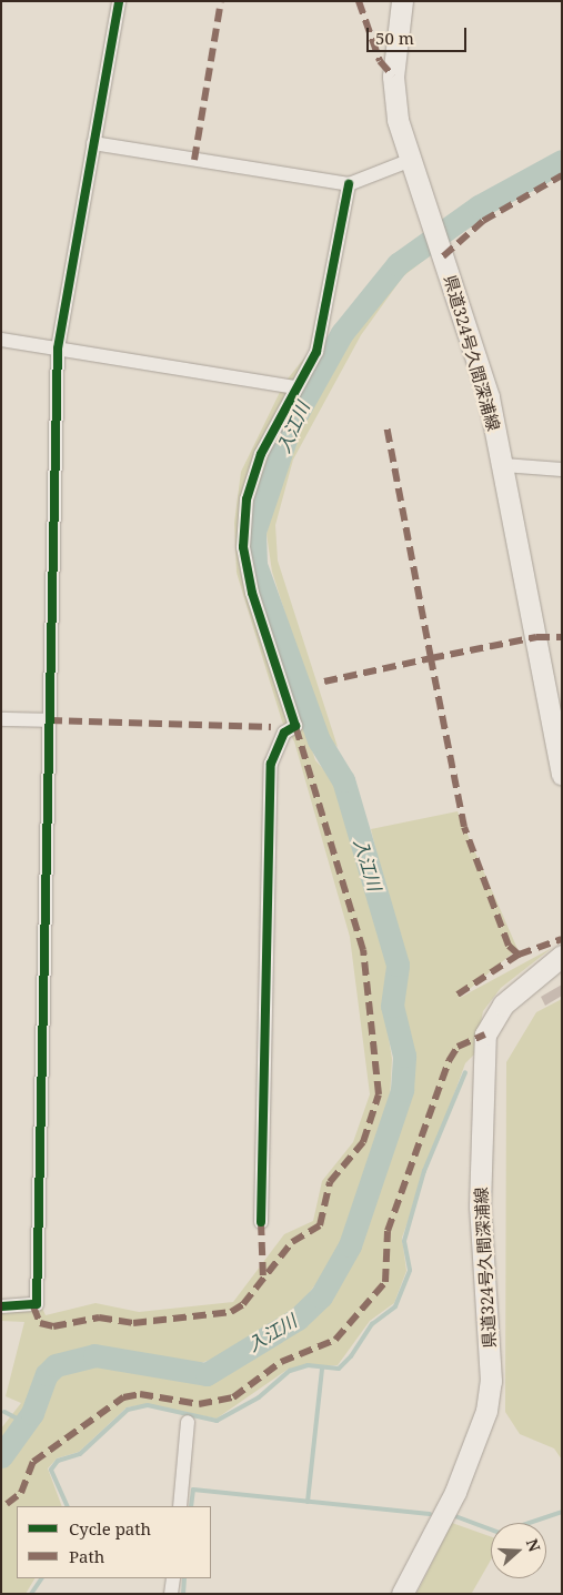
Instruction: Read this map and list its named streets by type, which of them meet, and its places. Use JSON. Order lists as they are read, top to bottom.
{
  "streets": {
    "main road": ["県道324号久間深浦線"]
  },
  "water": ["入江川"],
  "legend": ["Cycle path", "Path"],
  "scale_bar": "50 m",
  "north": "right"
}
